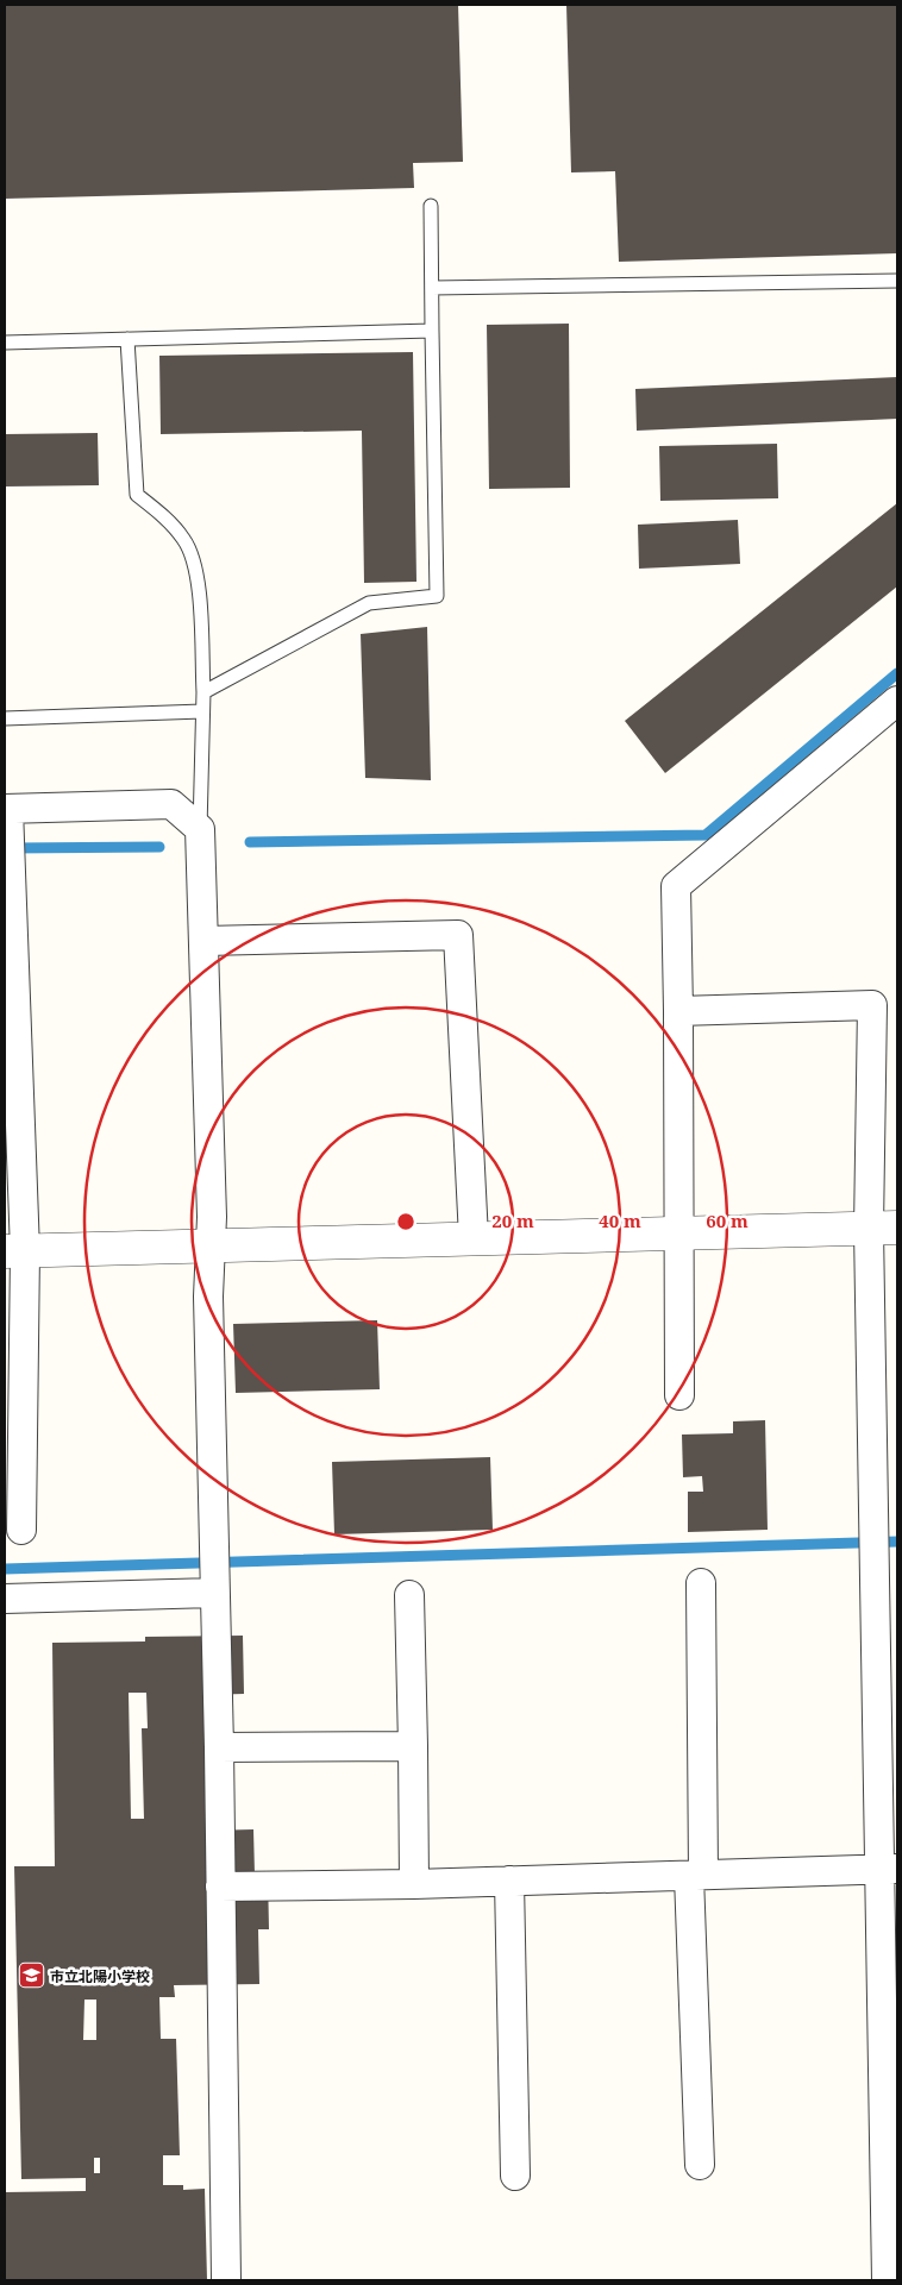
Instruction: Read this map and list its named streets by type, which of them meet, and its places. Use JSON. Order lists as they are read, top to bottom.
{
  "places": {
    "school or university": ["市立北陽小学校"]
  },
  "rings": ["20 m", "40 m", "60 m"]
}
